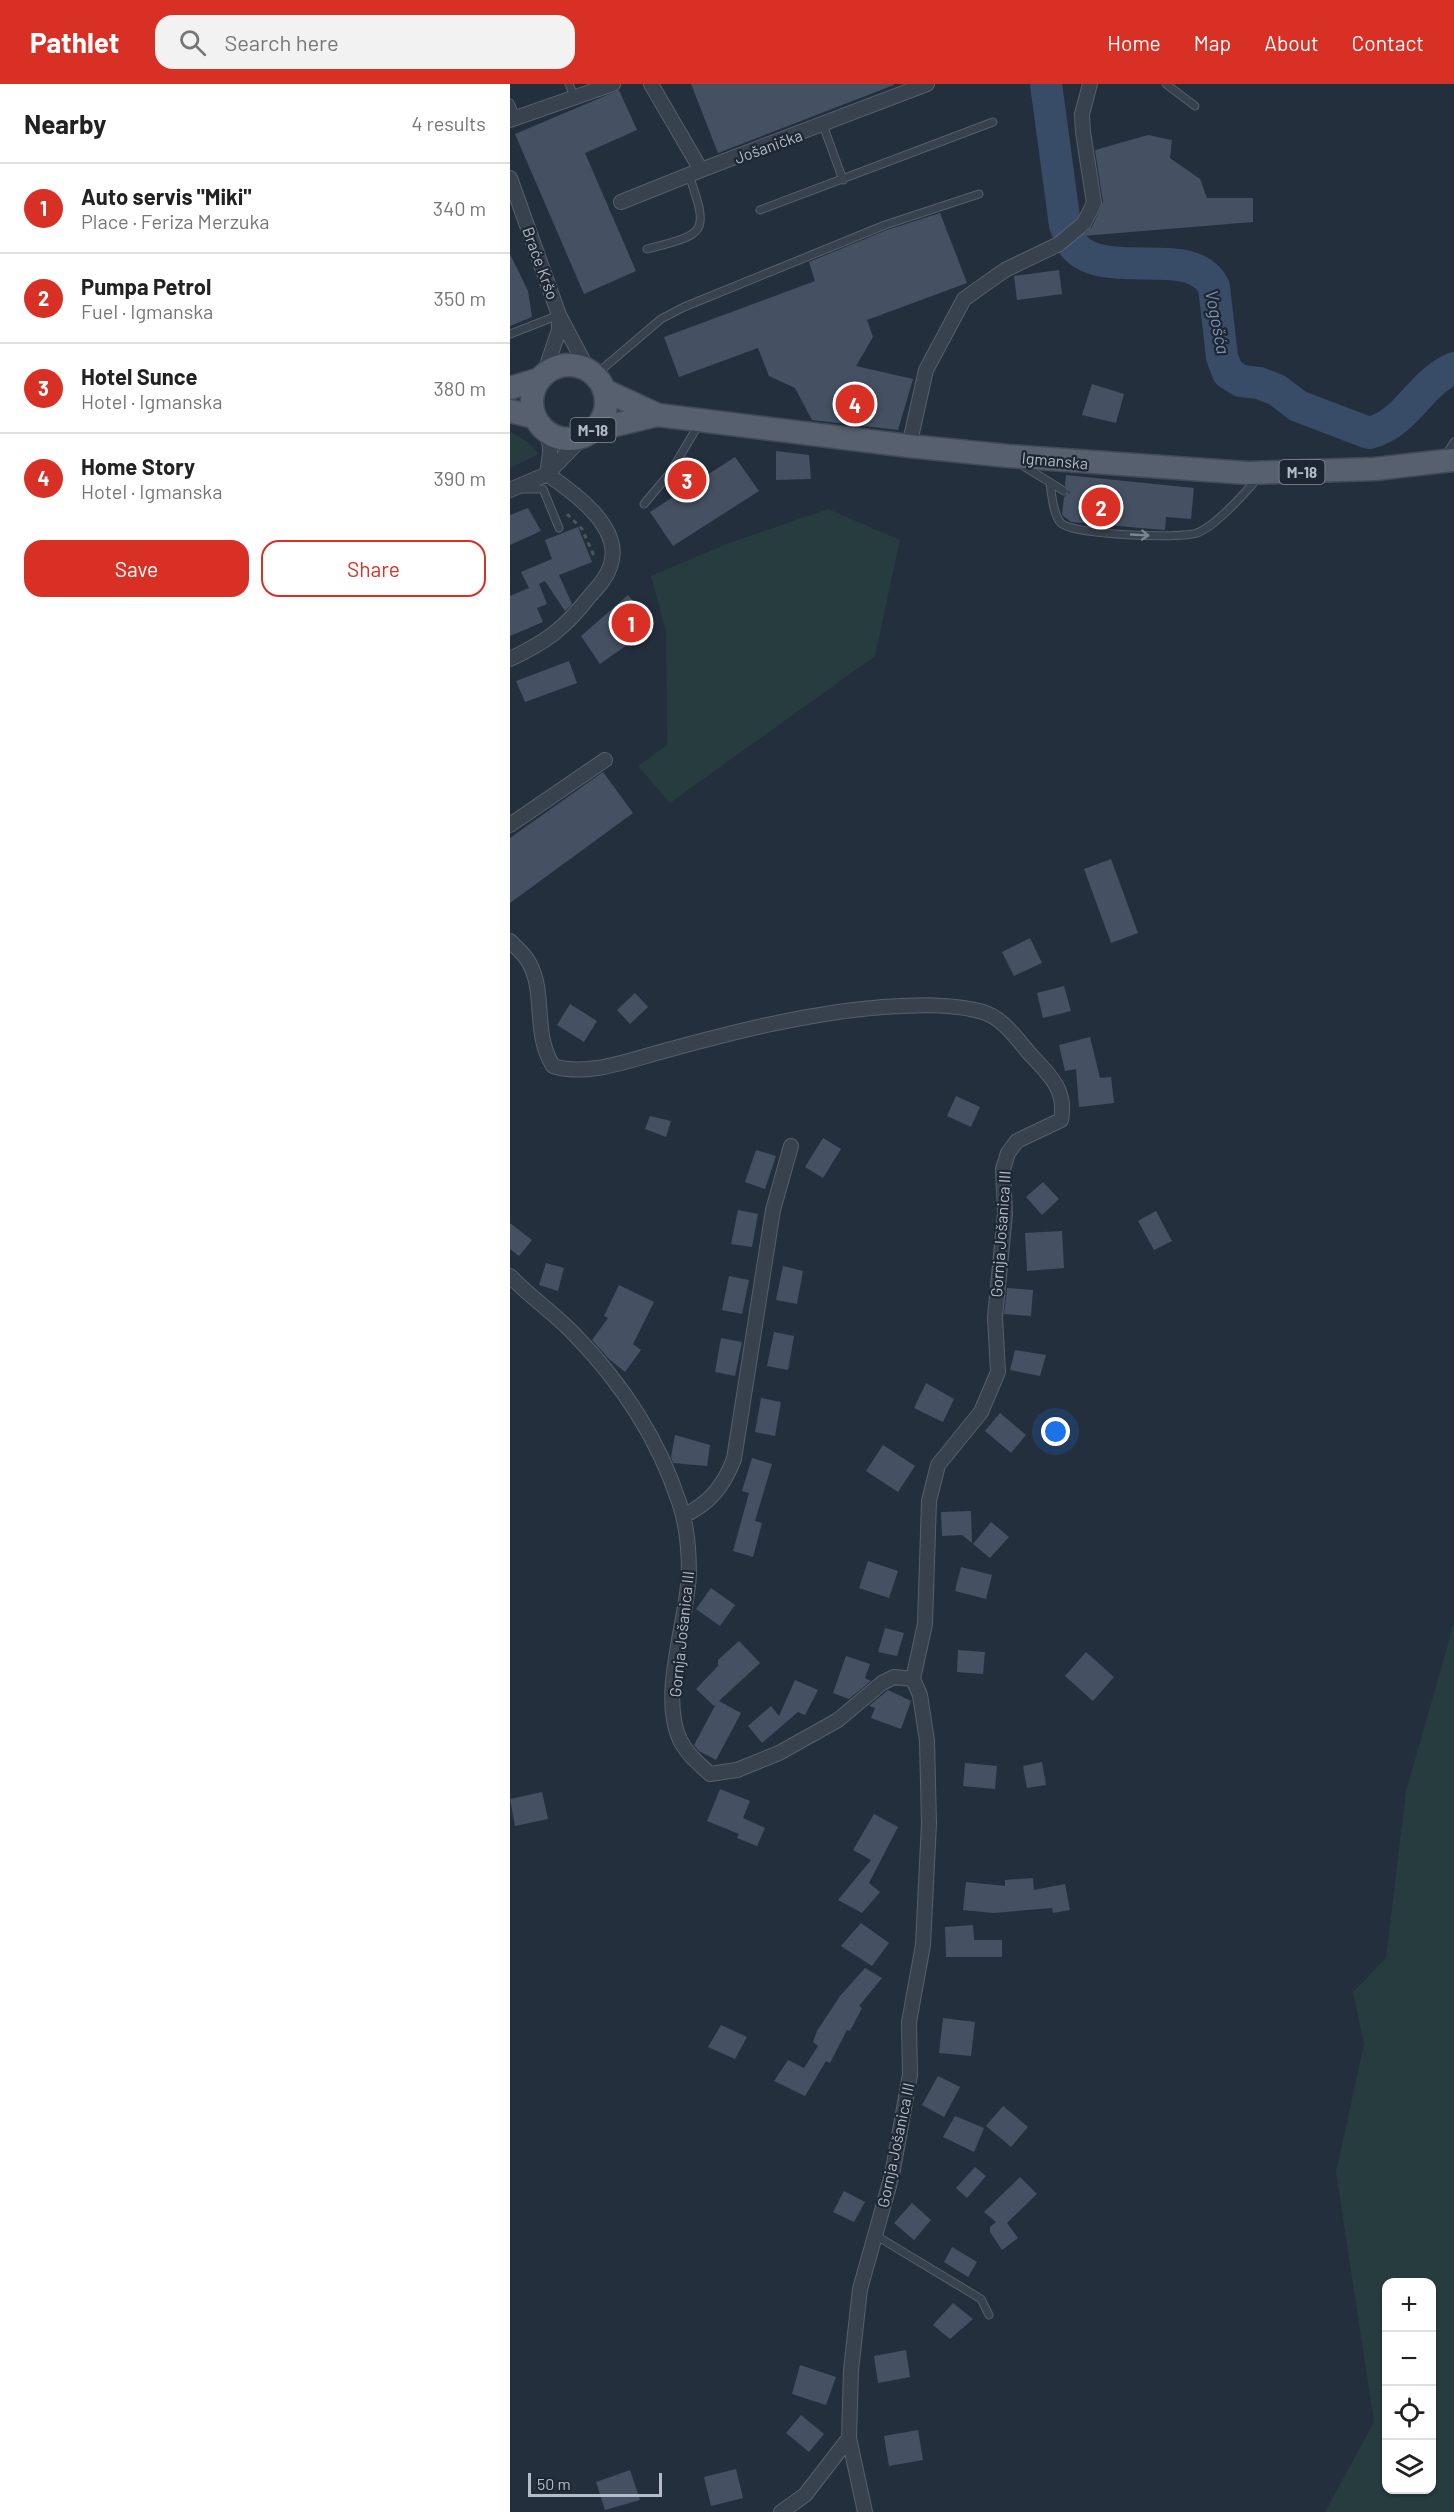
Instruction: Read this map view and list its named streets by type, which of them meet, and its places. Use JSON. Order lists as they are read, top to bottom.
{
  "streets": {
    "main road": ["M-18", "Igmanska"],
    "street": ["Jošanička", "Braće Kršo", "Gornja Jošanica III"]
  },
  "crossings": [
    ["Braće Kršo", "M-18"],
    ["Braće Kršo", "Igmanska"],
    ["M-18", "Igmanska"]
  ],
  "water": ["Vogošća"],
  "scale_bar": "50 m",
  "page": {
    "header": "Pathlet",
    "search": "Search here",
    "nav": [
      "Home",
      "Map",
      "About",
      "Contact"
    ],
    "heading": ["Nearby", "4 results"],
    "list": [
      {
        "mark": "1",
        "name": "Auto servis \"Miki\"",
        "note": "Place · Feriza Merzuka",
        "value": "340 m"
      },
      {
        "mark": "2",
        "name": "Pumpa Petrol",
        "note": "Fuel · Igmanska",
        "value": "350 m"
      },
      {
        "mark": "3",
        "name": "Hotel Sunce",
        "note": "Hotel · Igmanska",
        "value": "380 m"
      },
      {
        "mark": "4",
        "name": "Home Story",
        "note": "Hotel · Igmanska",
        "value": "390 m"
      }
    ],
    "pins": [
      "4",
      "3",
      "2",
      "1"
    ],
    "buttons": ["Save", "Share"],
    "map_buttons": ["+", "−"],
    "scale": "50 m"
  }
}
